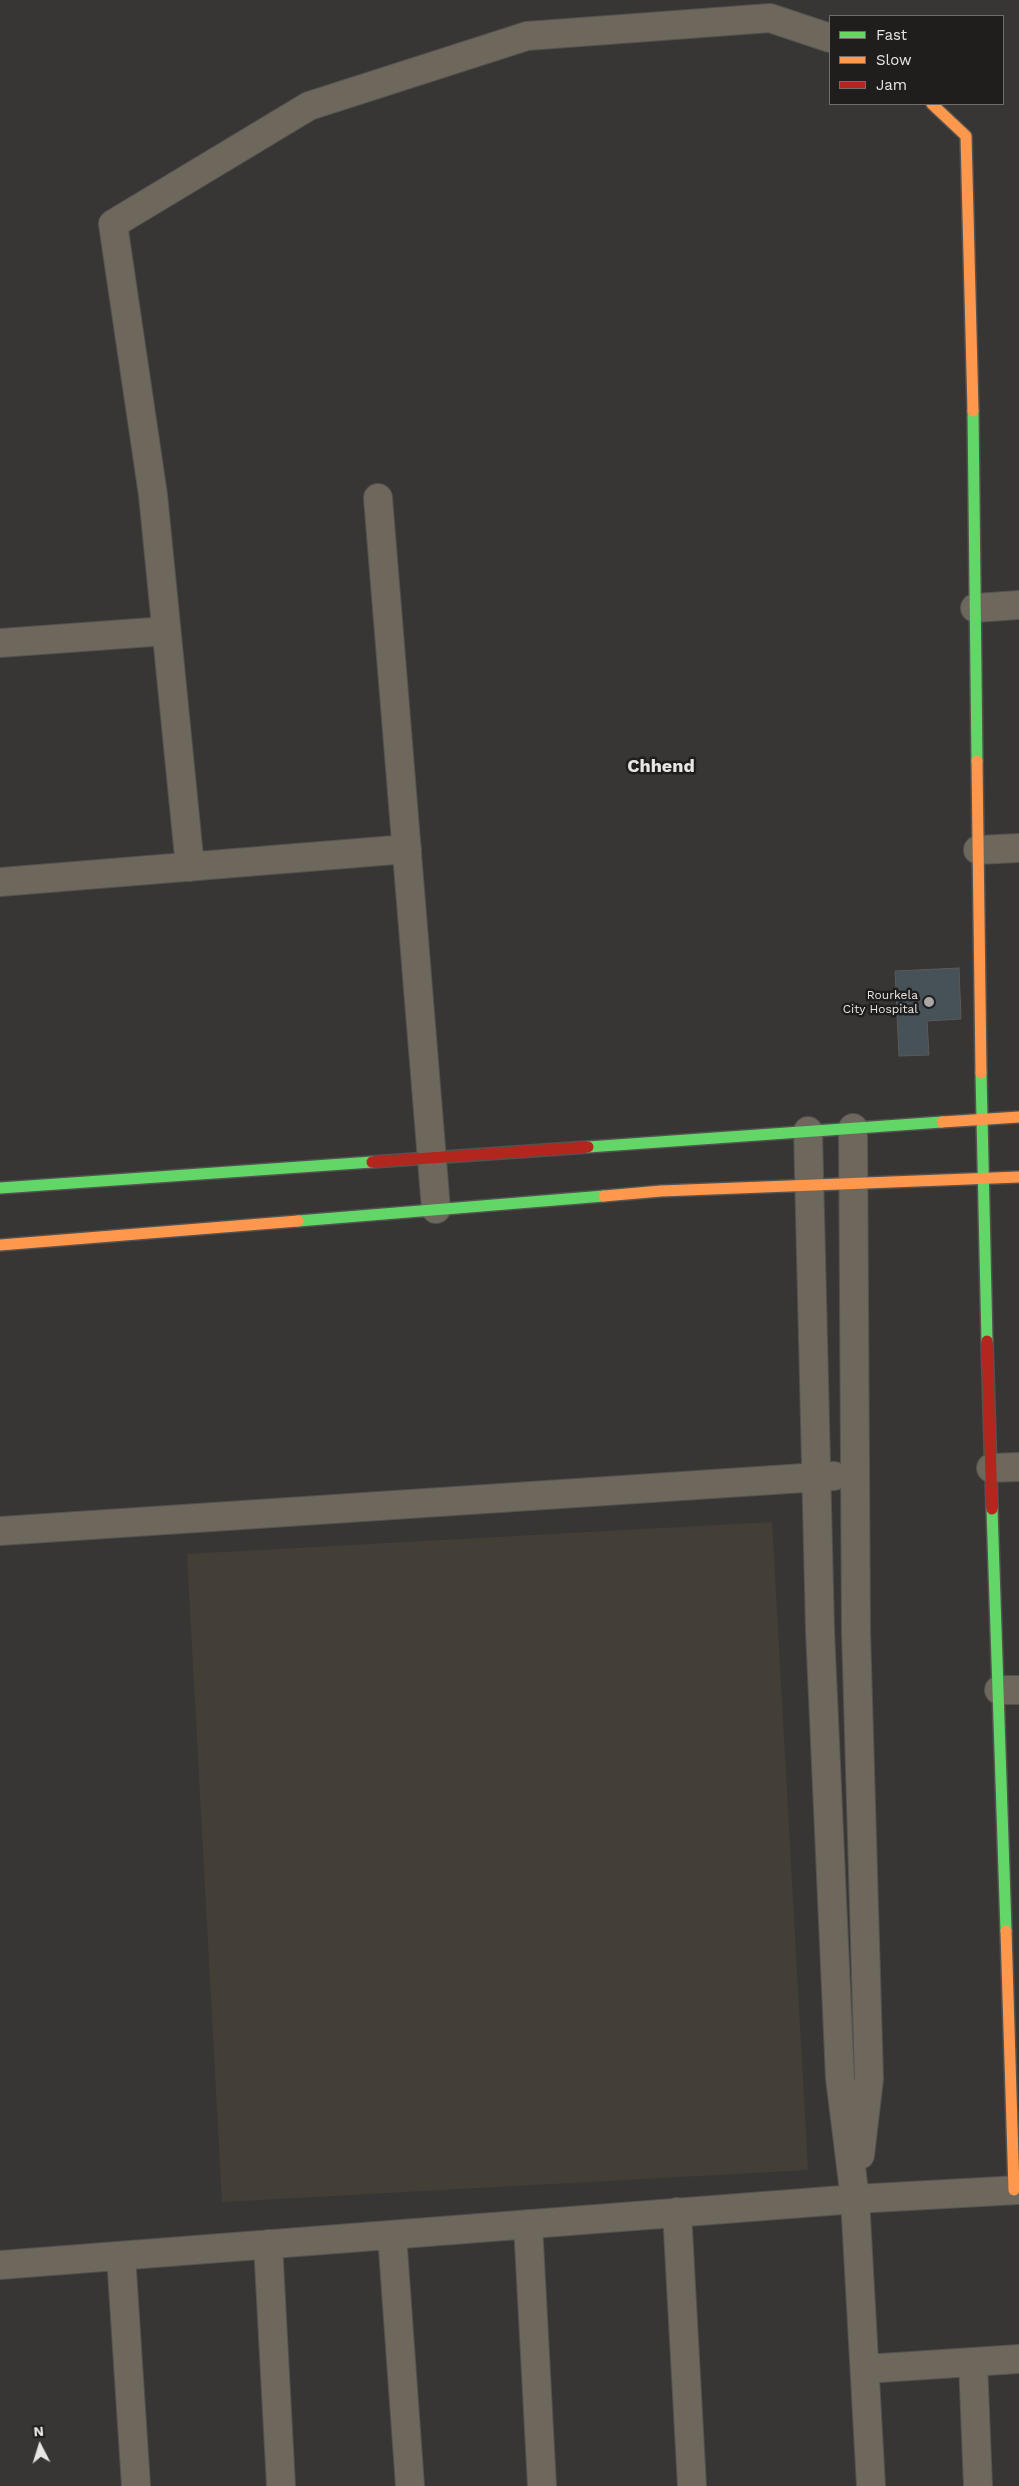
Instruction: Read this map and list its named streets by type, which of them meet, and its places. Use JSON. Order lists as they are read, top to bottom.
{
  "districts": ["Chhend"],
  "places": ["Rourkela City Hospital"],
  "legend": ["Fast", "Slow", "Jam"],
  "north": "top"
}
